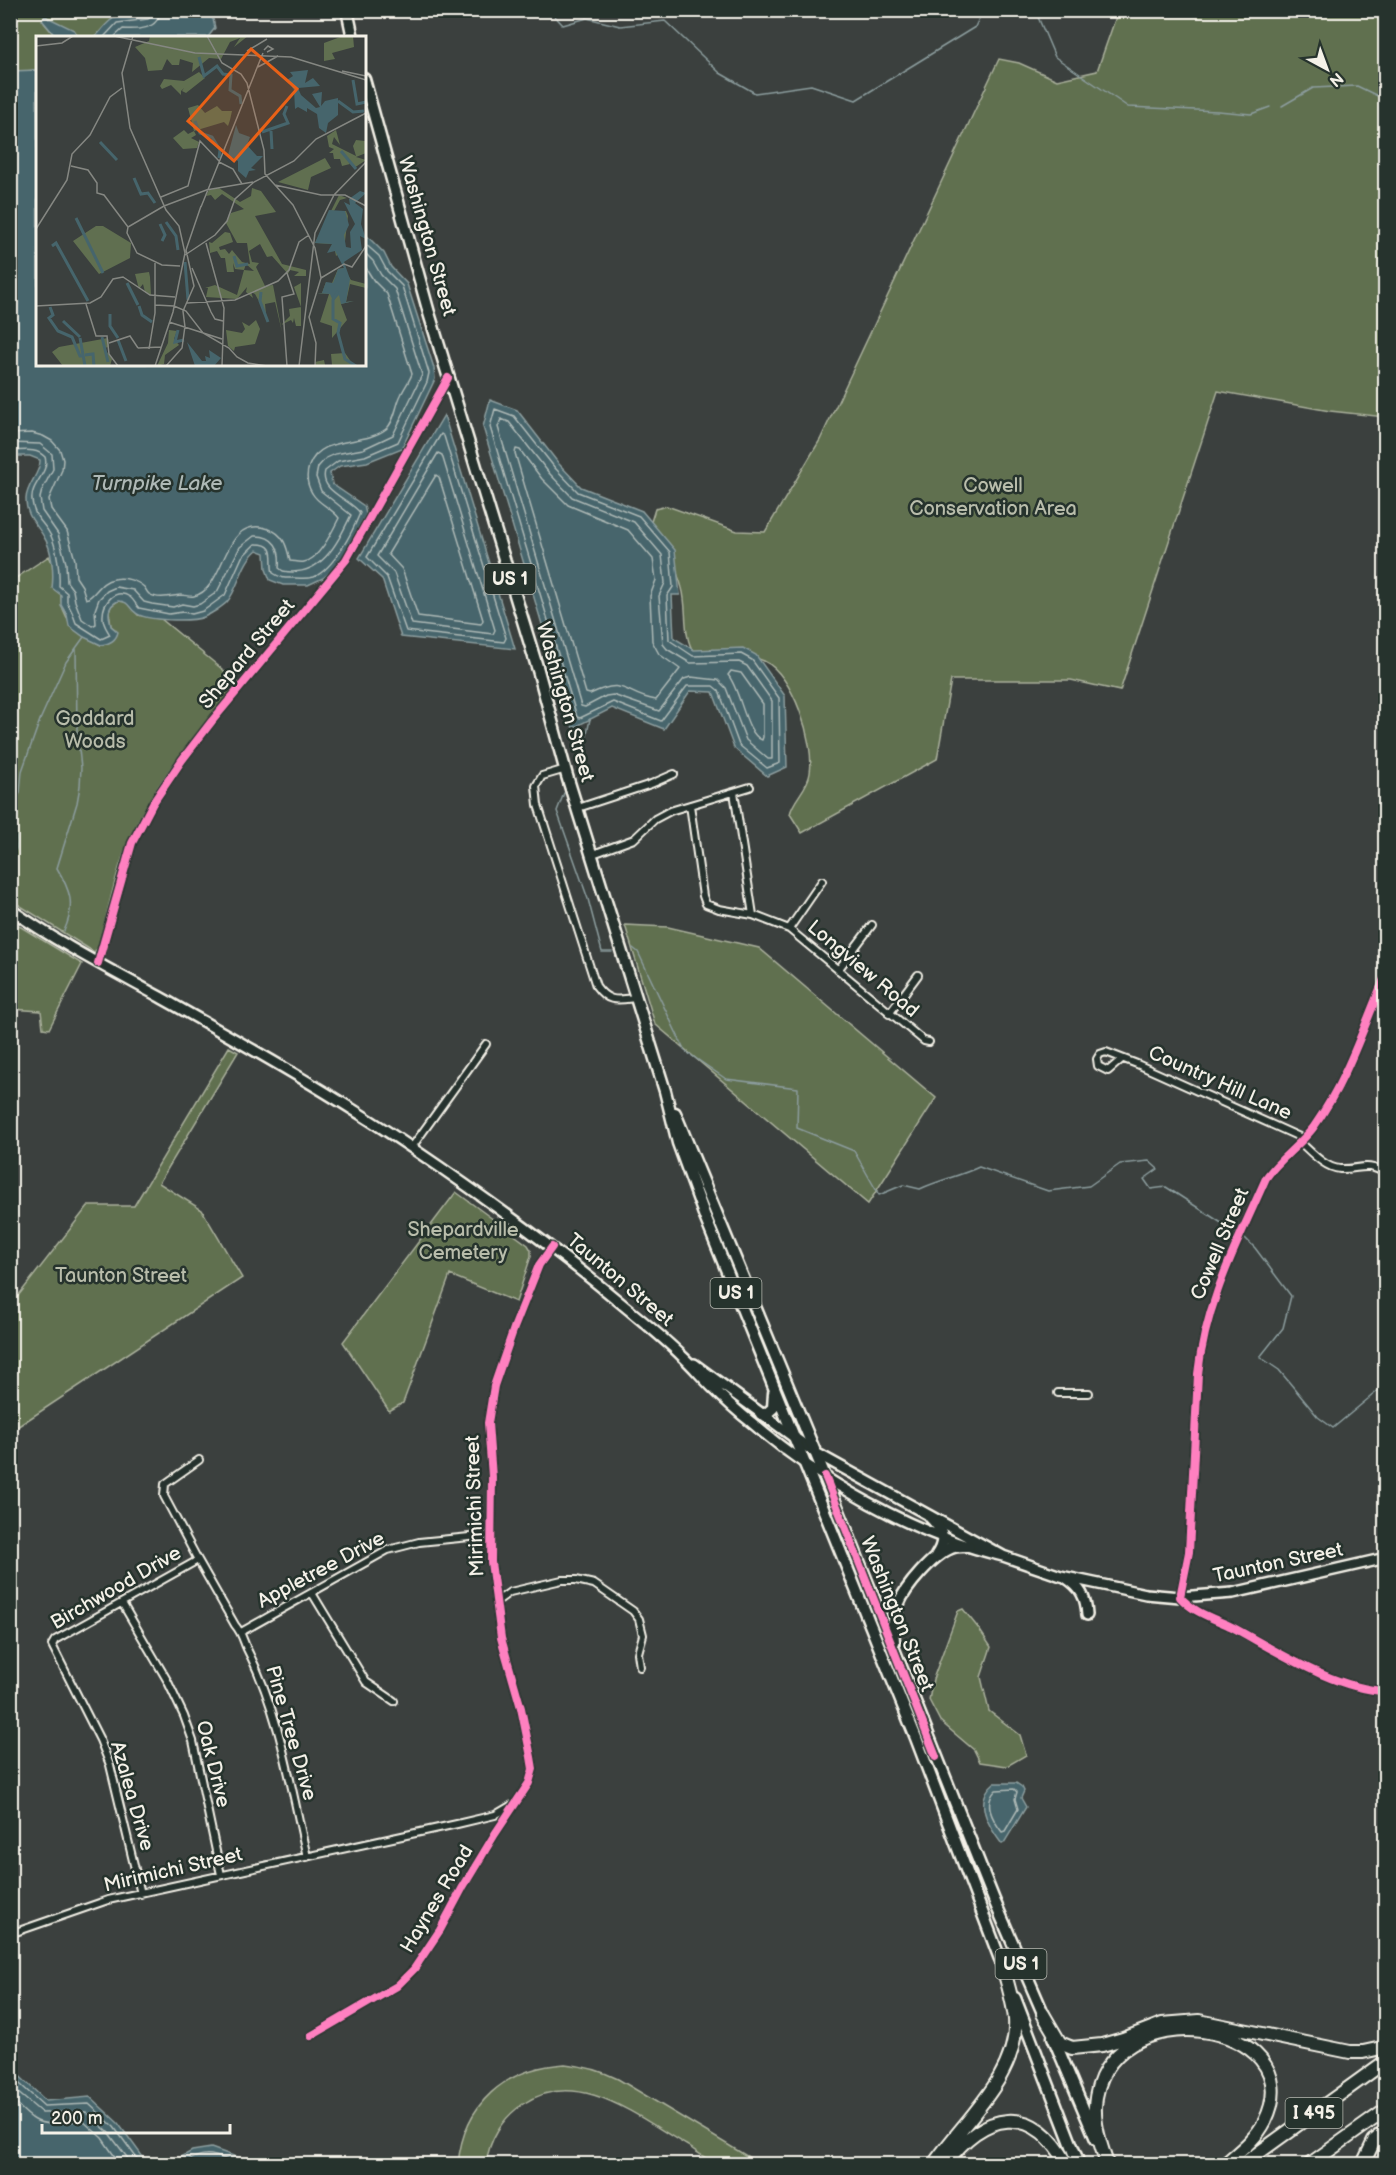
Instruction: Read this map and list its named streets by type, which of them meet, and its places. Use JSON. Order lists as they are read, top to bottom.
{
  "streets": {
    "highway": ["I 495"],
    "main road": ["Washington Street", "US 1", "Taunton Street"],
    "street": [
      "Shepard Street",
      "Longview Road",
      "Country Hill Lane",
      "Cowell Street",
      "Mirimichi Street",
      "Appletree Drive",
      "Birchwood Drive",
      "Pine Tree Drive",
      "Oak Drive",
      "Azalea Drive",
      "Haynes Road"
    ]
  },
  "crossings": [
    ["Washington Street", "Shepard Street"],
    ["Washington Street", "Taunton Street"],
    ["Shepard Street", "Taunton Street"],
    ["Country Hill Lane", "Cowell Street"],
    ["Cowell Street", "Taunton Street"],
    ["Taunton Street", "Mirimichi Street"],
    ["Mirimichi Street", "Appletree Drive"],
    ["Mirimichi Street", "Pine Tree Drive"],
    ["Mirimichi Street", "Oak Drive"],
    ["Mirimichi Street", "Azalea Drive"],
    ["Mirimichi Street", "Haynes Road"],
    ["Appletree Drive", "Pine Tree Drive"],
    ["Birchwood Drive", "Pine Tree Drive"],
    ["Birchwood Drive", "Oak Drive"],
    ["Birchwood Drive", "Azalea Drive"]
  ],
  "water": ["Turnpike Lake"],
  "parks": [
    "Cowell Conservation Area",
    "Goddard Woods",
    "Shepardville Cemetery",
    "Taunton Street"
  ],
  "scale_bar": "200 m",
  "north": "bottom right"
}
